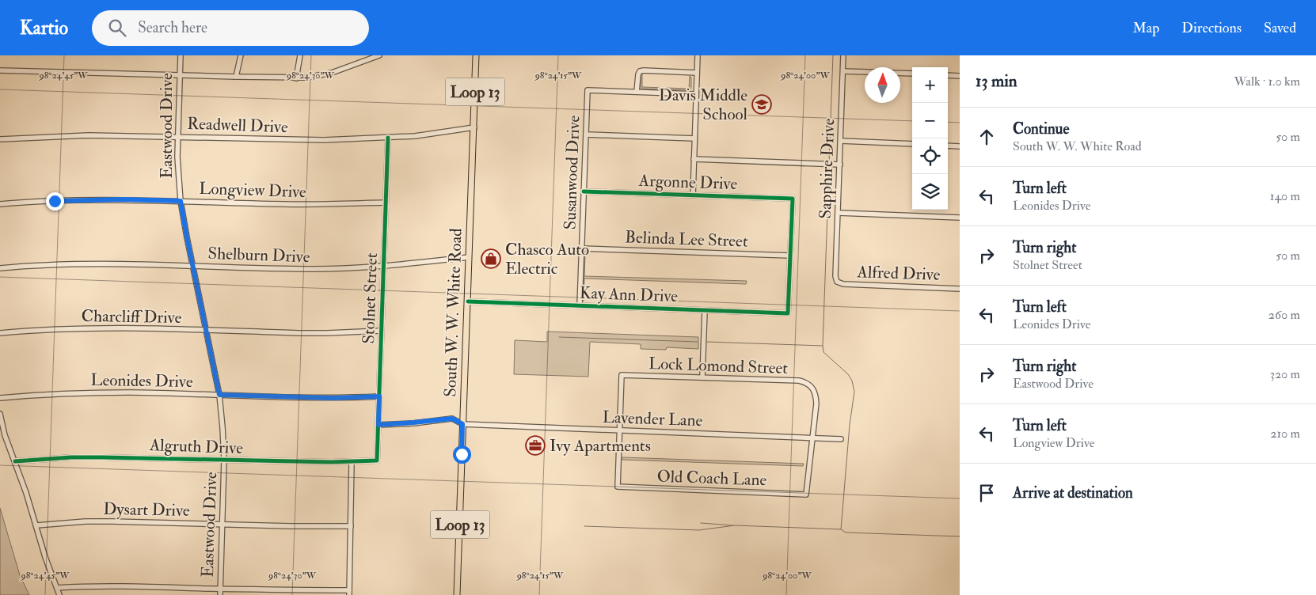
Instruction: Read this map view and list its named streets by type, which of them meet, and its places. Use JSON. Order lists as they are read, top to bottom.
{
  "streets": {
    "main road": ["Loop 13", "South W. W. White Road"],
    "street": [
      "Readwell Drive",
      "Eastwood Drive",
      "Sapphire Drive",
      "Susanwood Drive",
      "Argonne Drive",
      "Longview Drive",
      "Belinda Lee Street",
      "Shelburn Drive",
      "Alfred Drive",
      "Kay Ann Drive",
      "Stolnet Street",
      "Charcliff Drive",
      "Lock Lomond Street",
      "Leonides Drive",
      "Lavender Lane",
      "Algruth Drive",
      "Old Coach Lane",
      "Dysart Drive"
    ]
  },
  "crossings": [
    ["Readwell Drive", "Eastwood Drive"],
    ["Readwell Drive", "Stolnet Street"],
    ["Readwell Drive", "South W. W. White Road"],
    ["Eastwood Drive", "Longview Drive"],
    ["Eastwood Drive", "Shelburn Drive"],
    ["Eastwood Drive", "Charcliff Drive"],
    ["Eastwood Drive", "Leonides Drive"],
    ["Eastwood Drive", "Algruth Drive"],
    ["Eastwood Drive", "Dysart Drive"],
    ["Sapphire Drive", "Alfred Drive"],
    ["Susanwood Drive", "Argonne Drive"],
    ["Susanwood Drive", "Belinda Lee Street"],
    ["Susanwood Drive", "Kay Ann Drive"],
    ["Argonne Drive", "Belinda Lee Street"],
    ["Argonne Drive", "Kay Ann Drive"],
    ["Longview Drive", "Stolnet Street"],
    ["Belinda Lee Street", "Kay Ann Drive"],
    ["Shelburn Drive", "Stolnet Street"],
    ["Shelburn Drive", "South W. W. White Road"],
    ["Kay Ann Drive", "South W. W. White Road"],
    ["Stolnet Street", "Charcliff Drive"],
    ["Stolnet Street", "Leonides Drive"],
    ["Stolnet Street", "Algruth Drive"],
    ["South W. W. White Road", "Lavender Lane"],
    ["Lock Lomond Street", "Lavender Lane"],
    ["Lock Lomond Street", "Old Coach Lane"],
    ["Lavender Lane", "Old Coach Lane"]
  ],
  "places": {
    "school or university": ["Davis Middle School"],
    "shop": ["Chasco Auto Electric"],
    "office": ["Ivy Apartments"]
  },
  "north": "top",
  "page": {
    "header": "Kartio",
    "search": "Search here",
    "nav": ["Map", "Directions", "Saved"],
    "heading": ["13 min", "Walk · 1.0 km"],
    "map_buttons": ["+", "−"],
    "list": [
      ["Continue", "South W. W. White Road", "50 m"],
      ["Turn left", "Leonides Drive", "140 m"],
      ["Turn right", "Stolnet Street", "50 m"],
      ["Turn left", "Leonides Drive", "260 m"],
      ["Turn right", "Eastwood Drive", "320 m"],
      ["Turn left", "Longview Drive", "210 m"],
      "Arrive at destination"
    ]
  },
  "coordinates": [
    "98°24'45\"W",
    "98°24'30\"W",
    "98°24'15\"W",
    "98°24'00\"W"
  ]
}
